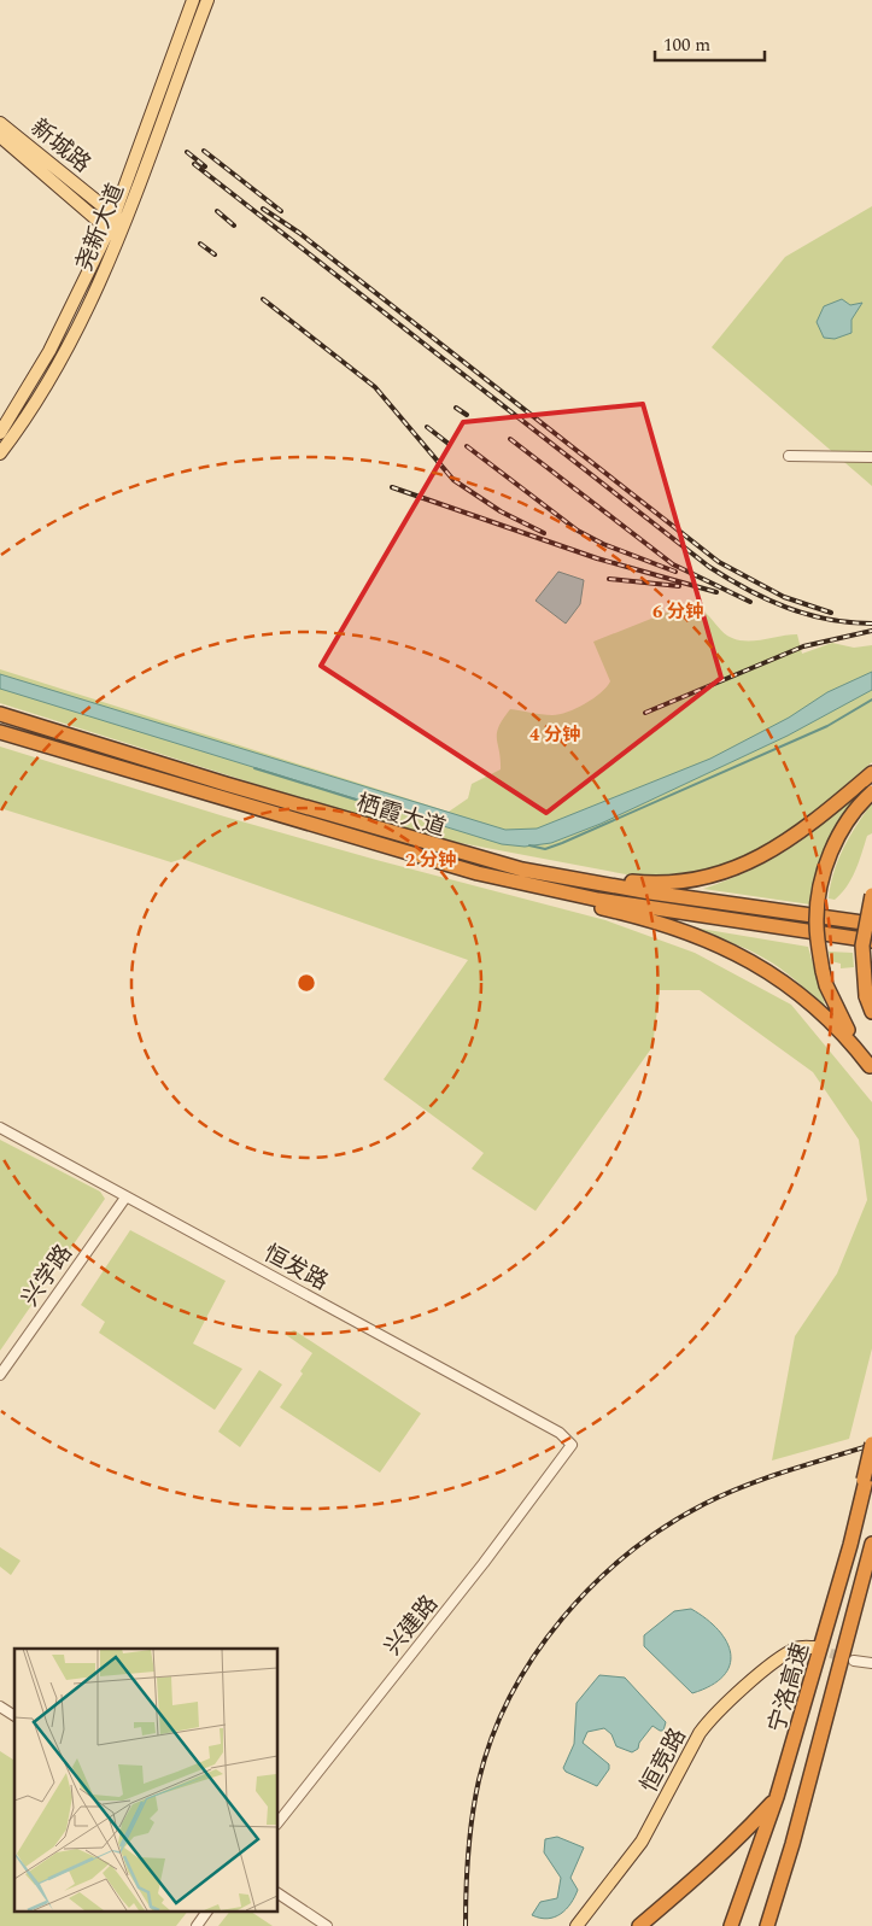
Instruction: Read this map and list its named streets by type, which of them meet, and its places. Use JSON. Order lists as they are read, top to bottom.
{
  "streets": {
    "highway": ["栖霞大道", "宁洛高速"],
    "main road": ["新城路", "尧新大道", "恒竞路"],
    "street": ["恒发路", "兴学路", "兴建路"]
  },
  "crossings": [
    ["新城路", "尧新大道"],
    ["恒发路", "兴学路"],
    ["恒发路", "兴建路"]
  ],
  "scale_bar": "100 m",
  "rings": ["6 分钟", "4 分钟", "2 分钟"]
}
